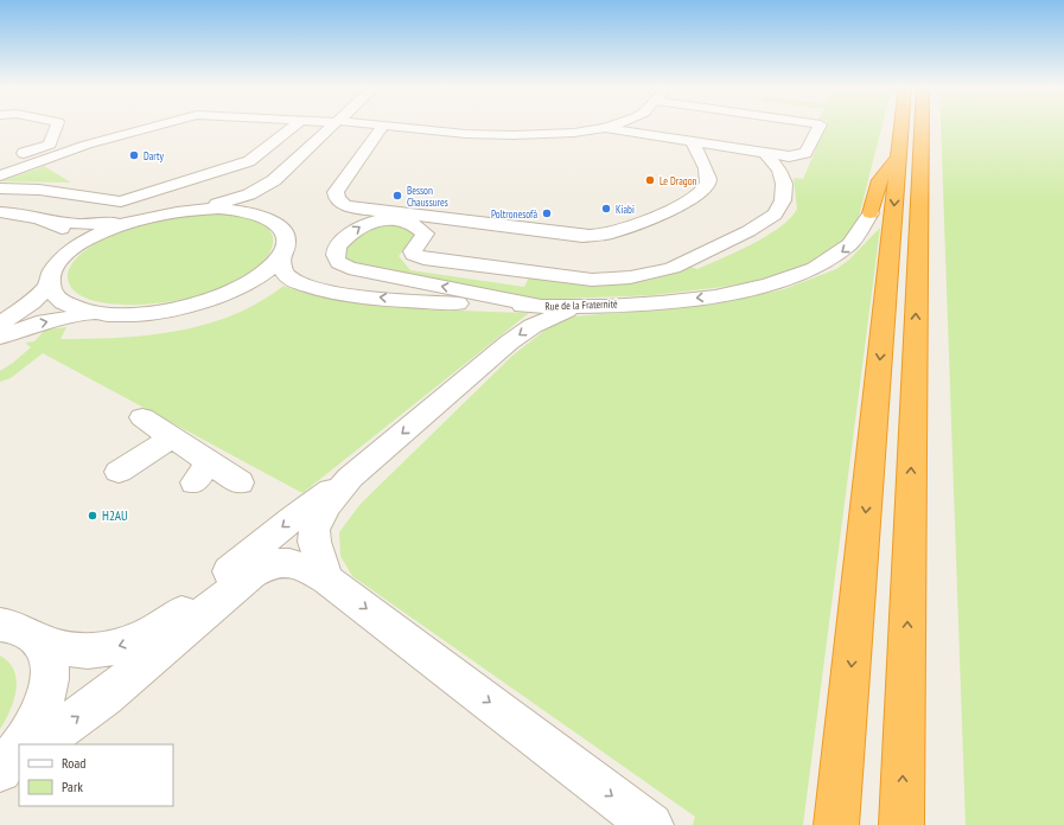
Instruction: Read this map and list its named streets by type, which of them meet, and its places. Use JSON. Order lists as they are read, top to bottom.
{
  "streets": {
    "street": ["Rue de la Fraternité"]
  },
  "places": [
    "Darty",
    "Le Dragon",
    "Besson Chaussures",
    "Kiabi",
    "Poltronesofà",
    "H2AU"
  ],
  "legend": ["Road", "Park"]
}
